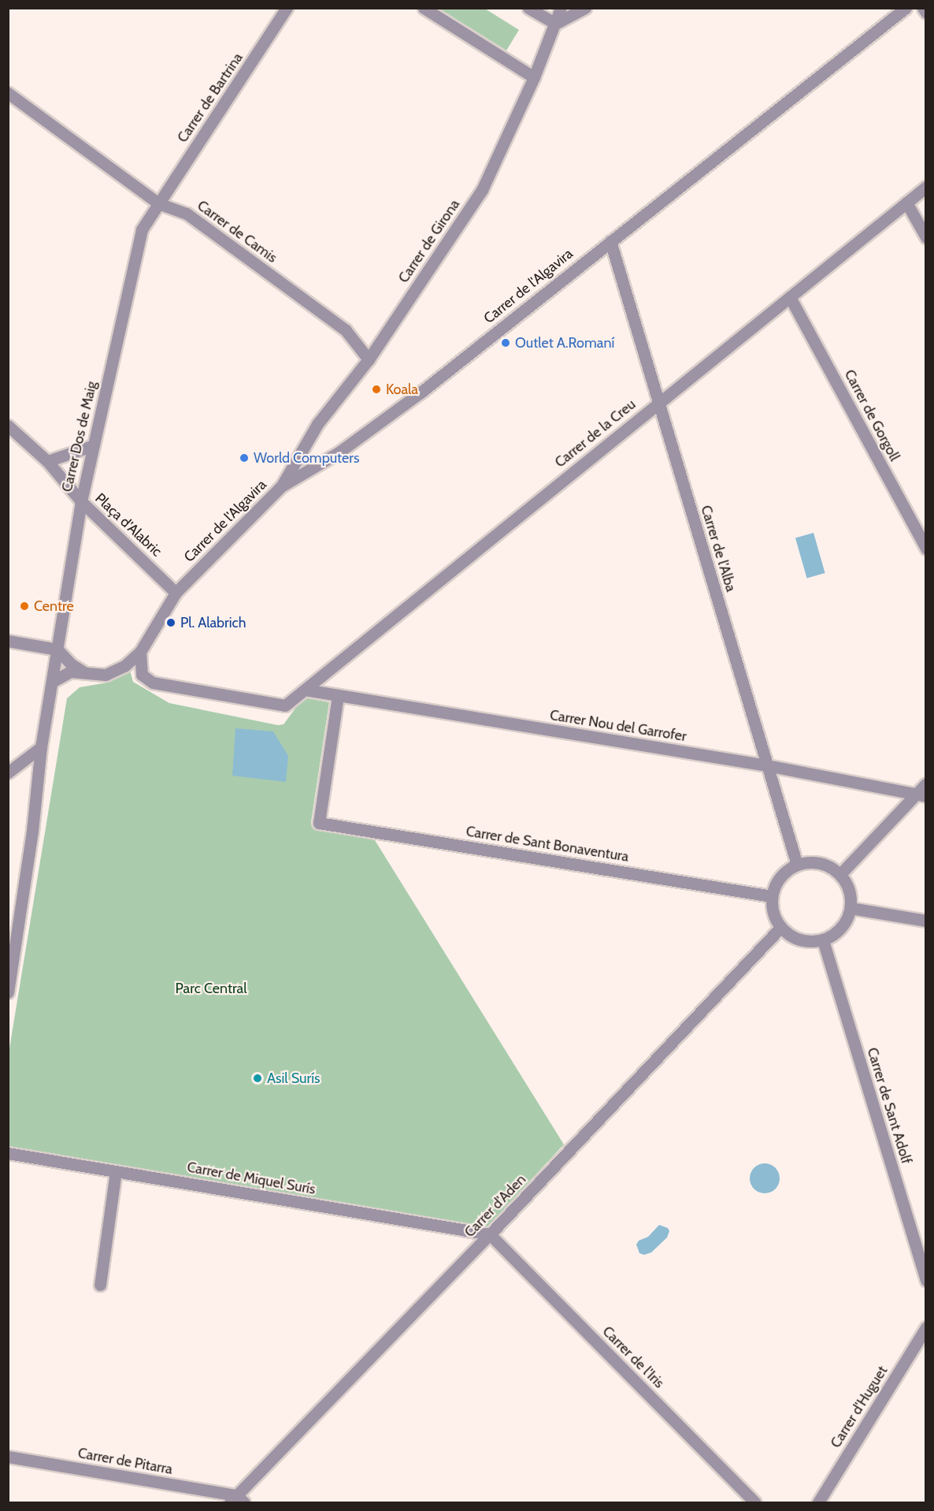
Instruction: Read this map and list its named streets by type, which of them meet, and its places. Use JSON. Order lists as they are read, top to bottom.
{
  "streets": {
    "street": [
      "Carrer de Bartrina",
      "Carrer de Camis",
      "Carrer de Girona",
      "Carrer de l'Algavira",
      "Carrer de Gorgoll",
      "Carrer de la Creu",
      "Carrer Dos de Maig",
      "Plaça d'Alabric",
      "Carrer de l'Alba",
      "Carrer Nou del Garrofer",
      "Carrer de Sant Bonaventura",
      "Carrer de Sant Adolf",
      "Carrer de Miquel Surís",
      "Carrer d'Aden",
      "Carrer de l'Iris",
      "Carrer d'Huguet",
      "Carrer de Pitarra"
    ]
  },
  "crossings": [
    ["Carrer de Bartrina", "Carrer de Camis"],
    ["Carrer de Bartrina", "Carrer Dos de Maig"],
    ["Carrer de Camis", "Carrer de Girona"],
    ["Carrer de Camis", "Carrer Dos de Maig"],
    ["Carrer de Girona", "Carrer de l'Algavira"],
    ["Carrer de l'Algavira", "Plaça d'Alabric"],
    ["Carrer de l'Algavira", "Carrer de l'Alba"],
    ["Carrer de Gorgoll", "Carrer de la Creu"],
    ["Carrer de la Creu", "Carrer de l'Alba"],
    ["Carrer de la Creu", "Carrer Nou del Garrofer"],
    ["Carrer Dos de Maig", "Plaça d'Alabric"],
    ["Carrer de l'Alba", "Carrer Nou del Garrofer"],
    ["Carrer de l'Alba", "Carrer de Sant Bonaventura"],
    ["Carrer de l'Alba", "Carrer de Sant Adolf"],
    ["Carrer de l'Alba", "Carrer d'Aden"],
    ["Carrer Nou del Garrofer", "Carrer de Sant Bonaventura"],
    ["Carrer de Sant Bonaventura", "Carrer de Sant Adolf"],
    ["Carrer de Sant Bonaventura", "Carrer d'Aden"],
    ["Carrer de Sant Adolf", "Carrer d'Aden"],
    ["Carrer de Miquel Surís", "Carrer d'Aden"],
    ["Carrer de Miquel Surís", "Carrer de l'Iris"],
    ["Carrer d'Aden", "Carrer de l'Iris"],
    ["Carrer d'Aden", "Carrer de Pitarra"]
  ],
  "parks": ["Parc Central"],
  "places": [
    "Outlet A.Romaní",
    "Koala",
    "World Computers",
    "Centre",
    "Pl. Alabrich",
    "Asil Surís"
  ]
}
